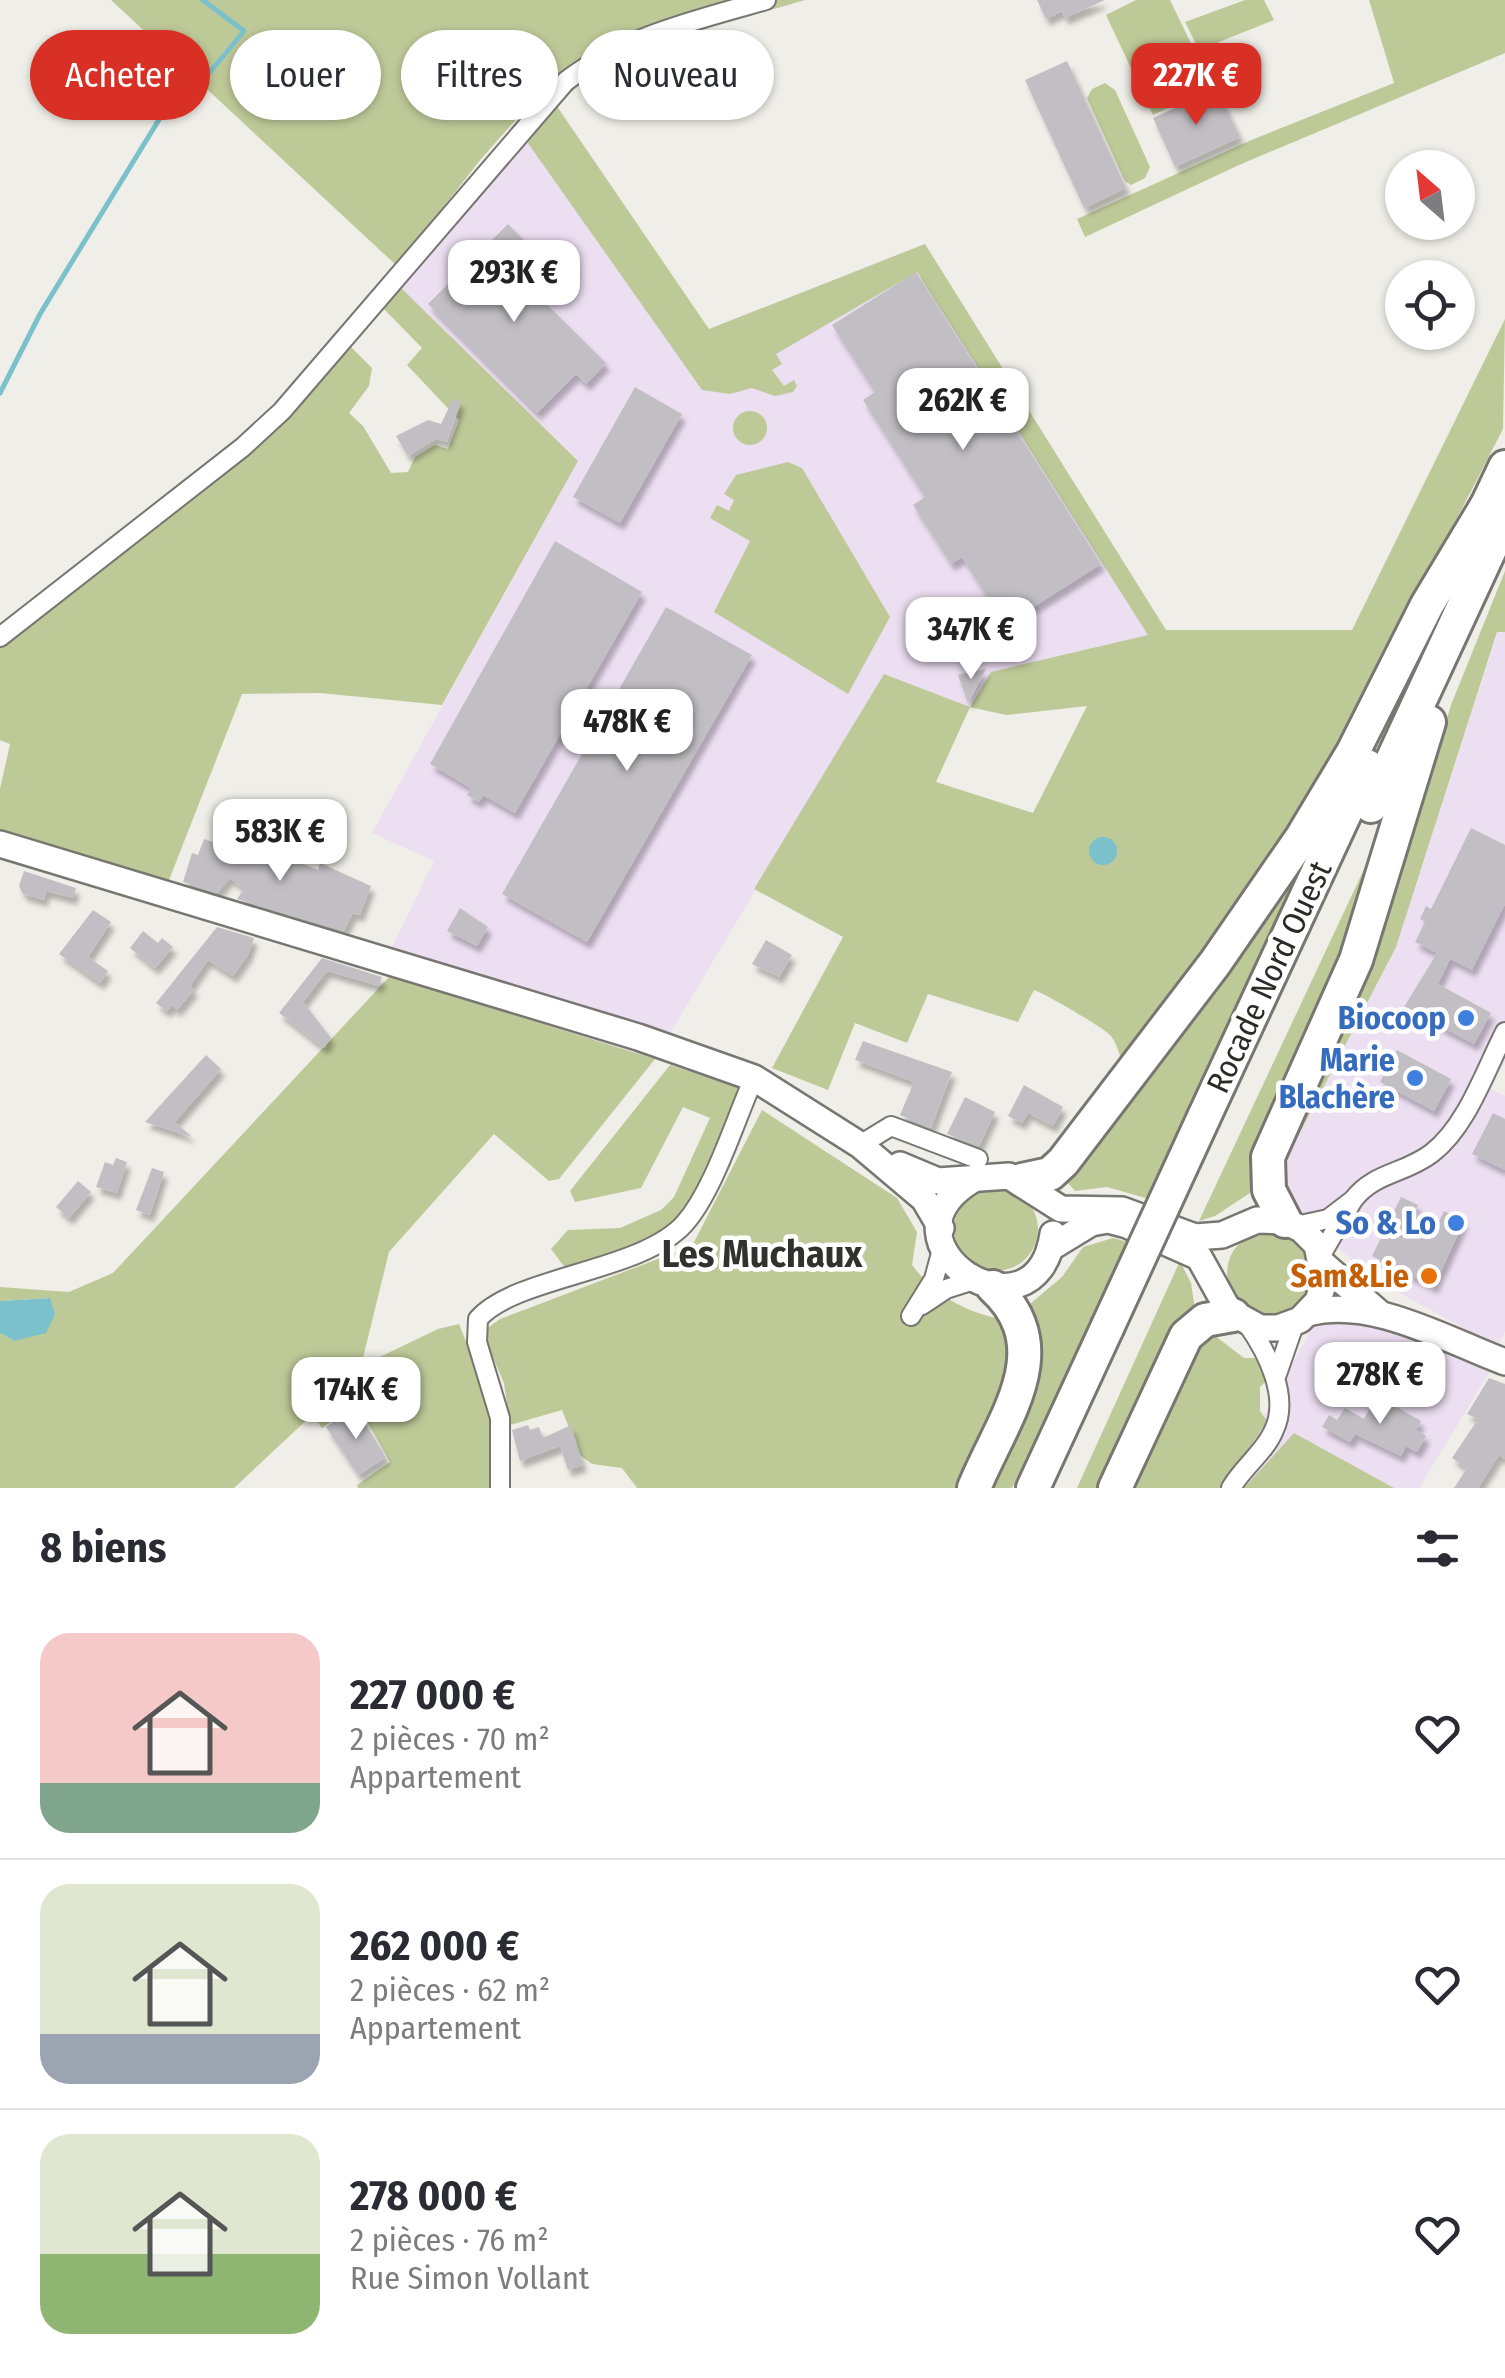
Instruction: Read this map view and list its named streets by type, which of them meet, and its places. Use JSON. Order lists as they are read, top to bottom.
{
  "streets": {
    "highway": ["Rocade Nord Ouest"]
  },
  "districts": ["Les Muchaux"],
  "places": [
    "Biocoop",
    "Marie Blachère",
    "So & Lo",
    "Sam&Lie"
  ],
  "north": "top left",
  "page": {
    "chip": [
      "Acheter",
      "Louer",
      "Filtres",
      "Nouveau"
    ],
    "price": [
      "227K €",
      "293K €",
      "262K €",
      "347K €",
      "478K €",
      "583K €",
      "278K €",
      "174K €"
    ],
    "heading": "8 biens",
    "list": [
      {
        "name": "227 000 €",
        "note": "2 pièces · 70 m² · Appartement"
      },
      {
        "name": "262 000 €",
        "note": "2 pièces · 62 m² · Appartement"
      },
      {
        "name": "278 000 €",
        "note": "2 pièces · 76 m² · Rue Simon Vollant"
      }
    ]
  }
}
